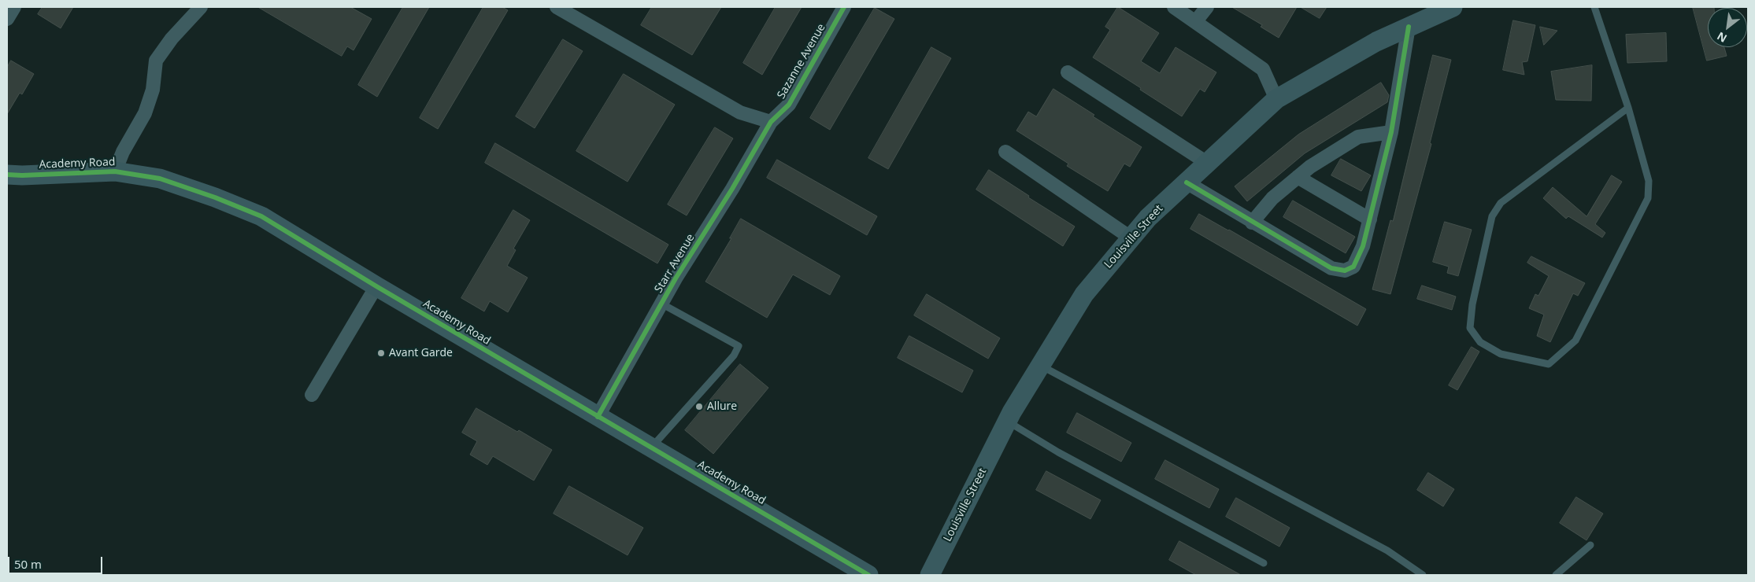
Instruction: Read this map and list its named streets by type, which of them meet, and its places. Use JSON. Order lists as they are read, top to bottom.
{
  "streets": {
    "street": [
      "Sazanne Avenue",
      "Academy Road",
      "Louisville Street",
      "Starr Avenue"
    ]
  },
  "crossings": [
    ["Sazanne Avenue", "Starr Avenue"],
    ["Academy Road", "Starr Avenue"]
  ],
  "places": ["Avant Garde", "Allure"],
  "scale_bar": "50 m",
  "north": "bottom left"
}
